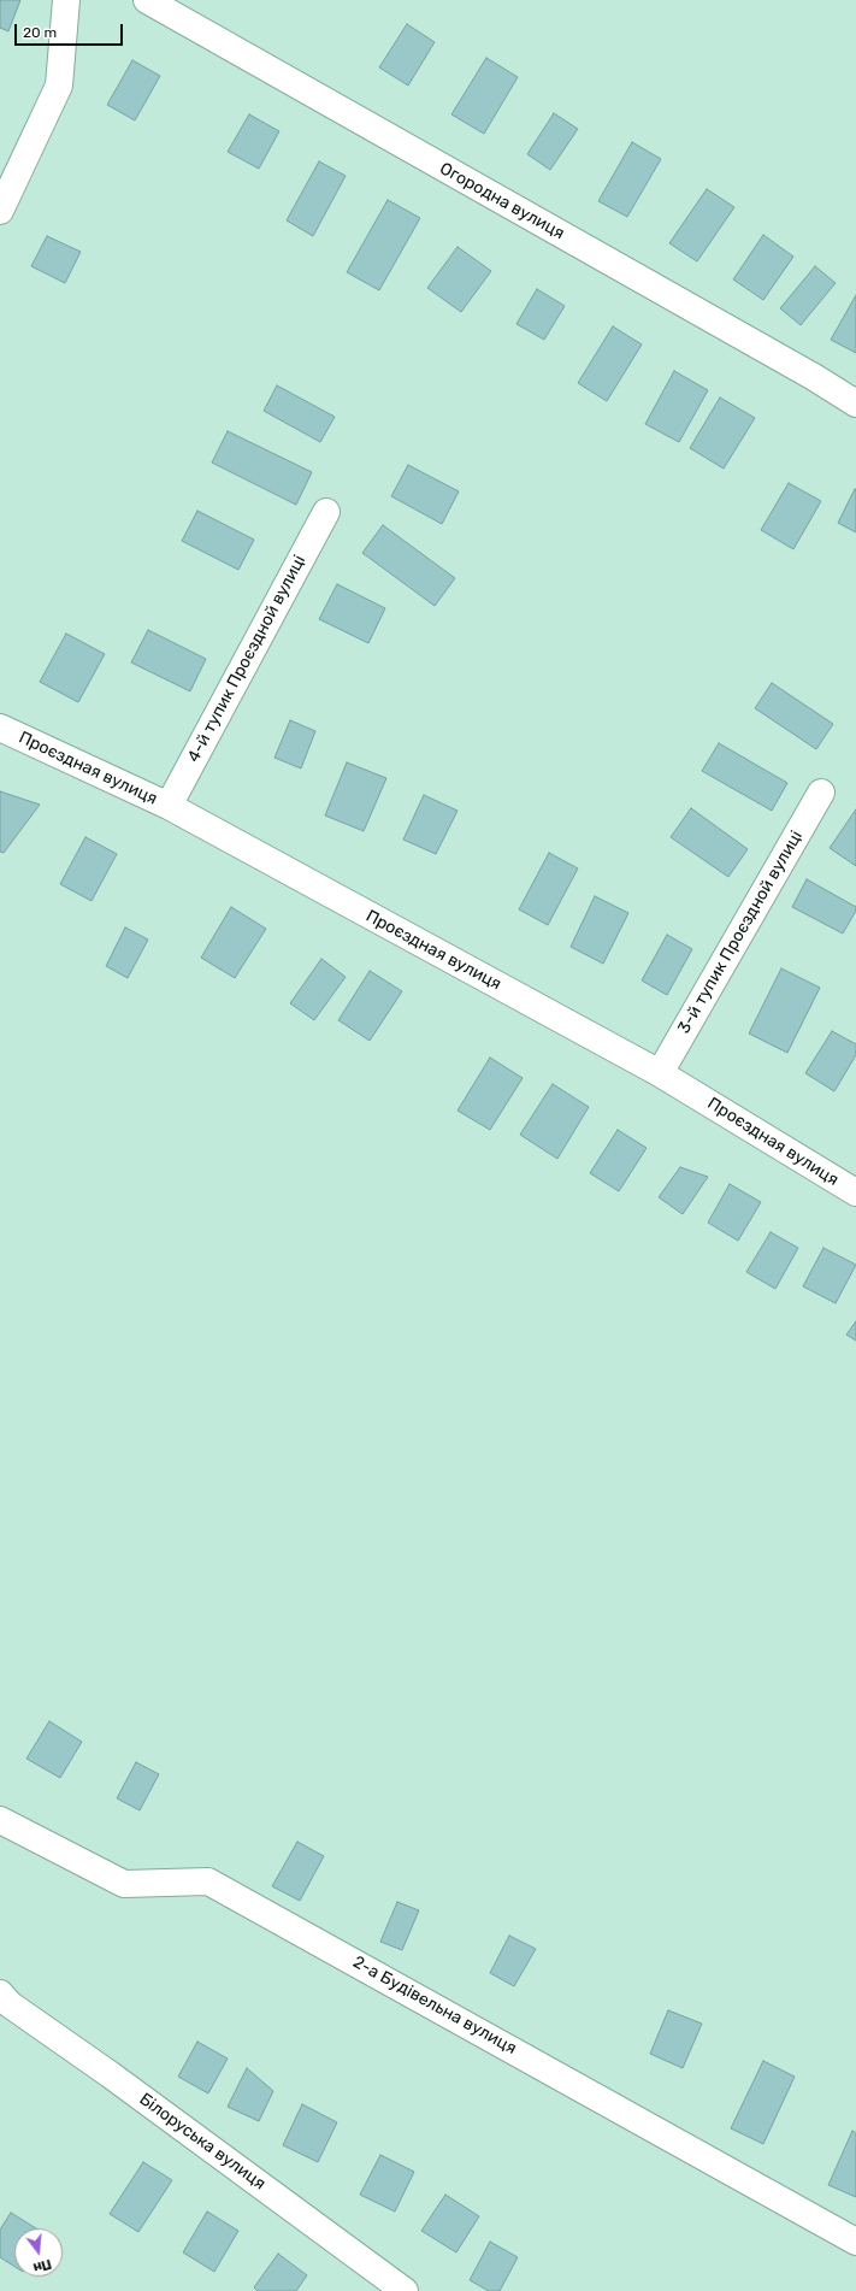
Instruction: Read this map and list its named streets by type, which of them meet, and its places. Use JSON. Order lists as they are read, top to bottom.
{
  "streets": {
    "street": [
      "Огородна вулиця",
      "4-й тупик Проєздной вулиці",
      "Проєздная вулиця",
      "3-й тупик Проєздной вулиці",
      "2-а Будівельна вулиця",
      "Білоруська вулиця"
    ]
  },
  "crossings": [
    ["4-й тупик Проєздной вулиці", "Проєздная вулиця"],
    ["Проєздная вулиця", "3-й тупик Проєздной вулиці"]
  ],
  "scale_bar": "20 m",
  "north": "bottom"
}
